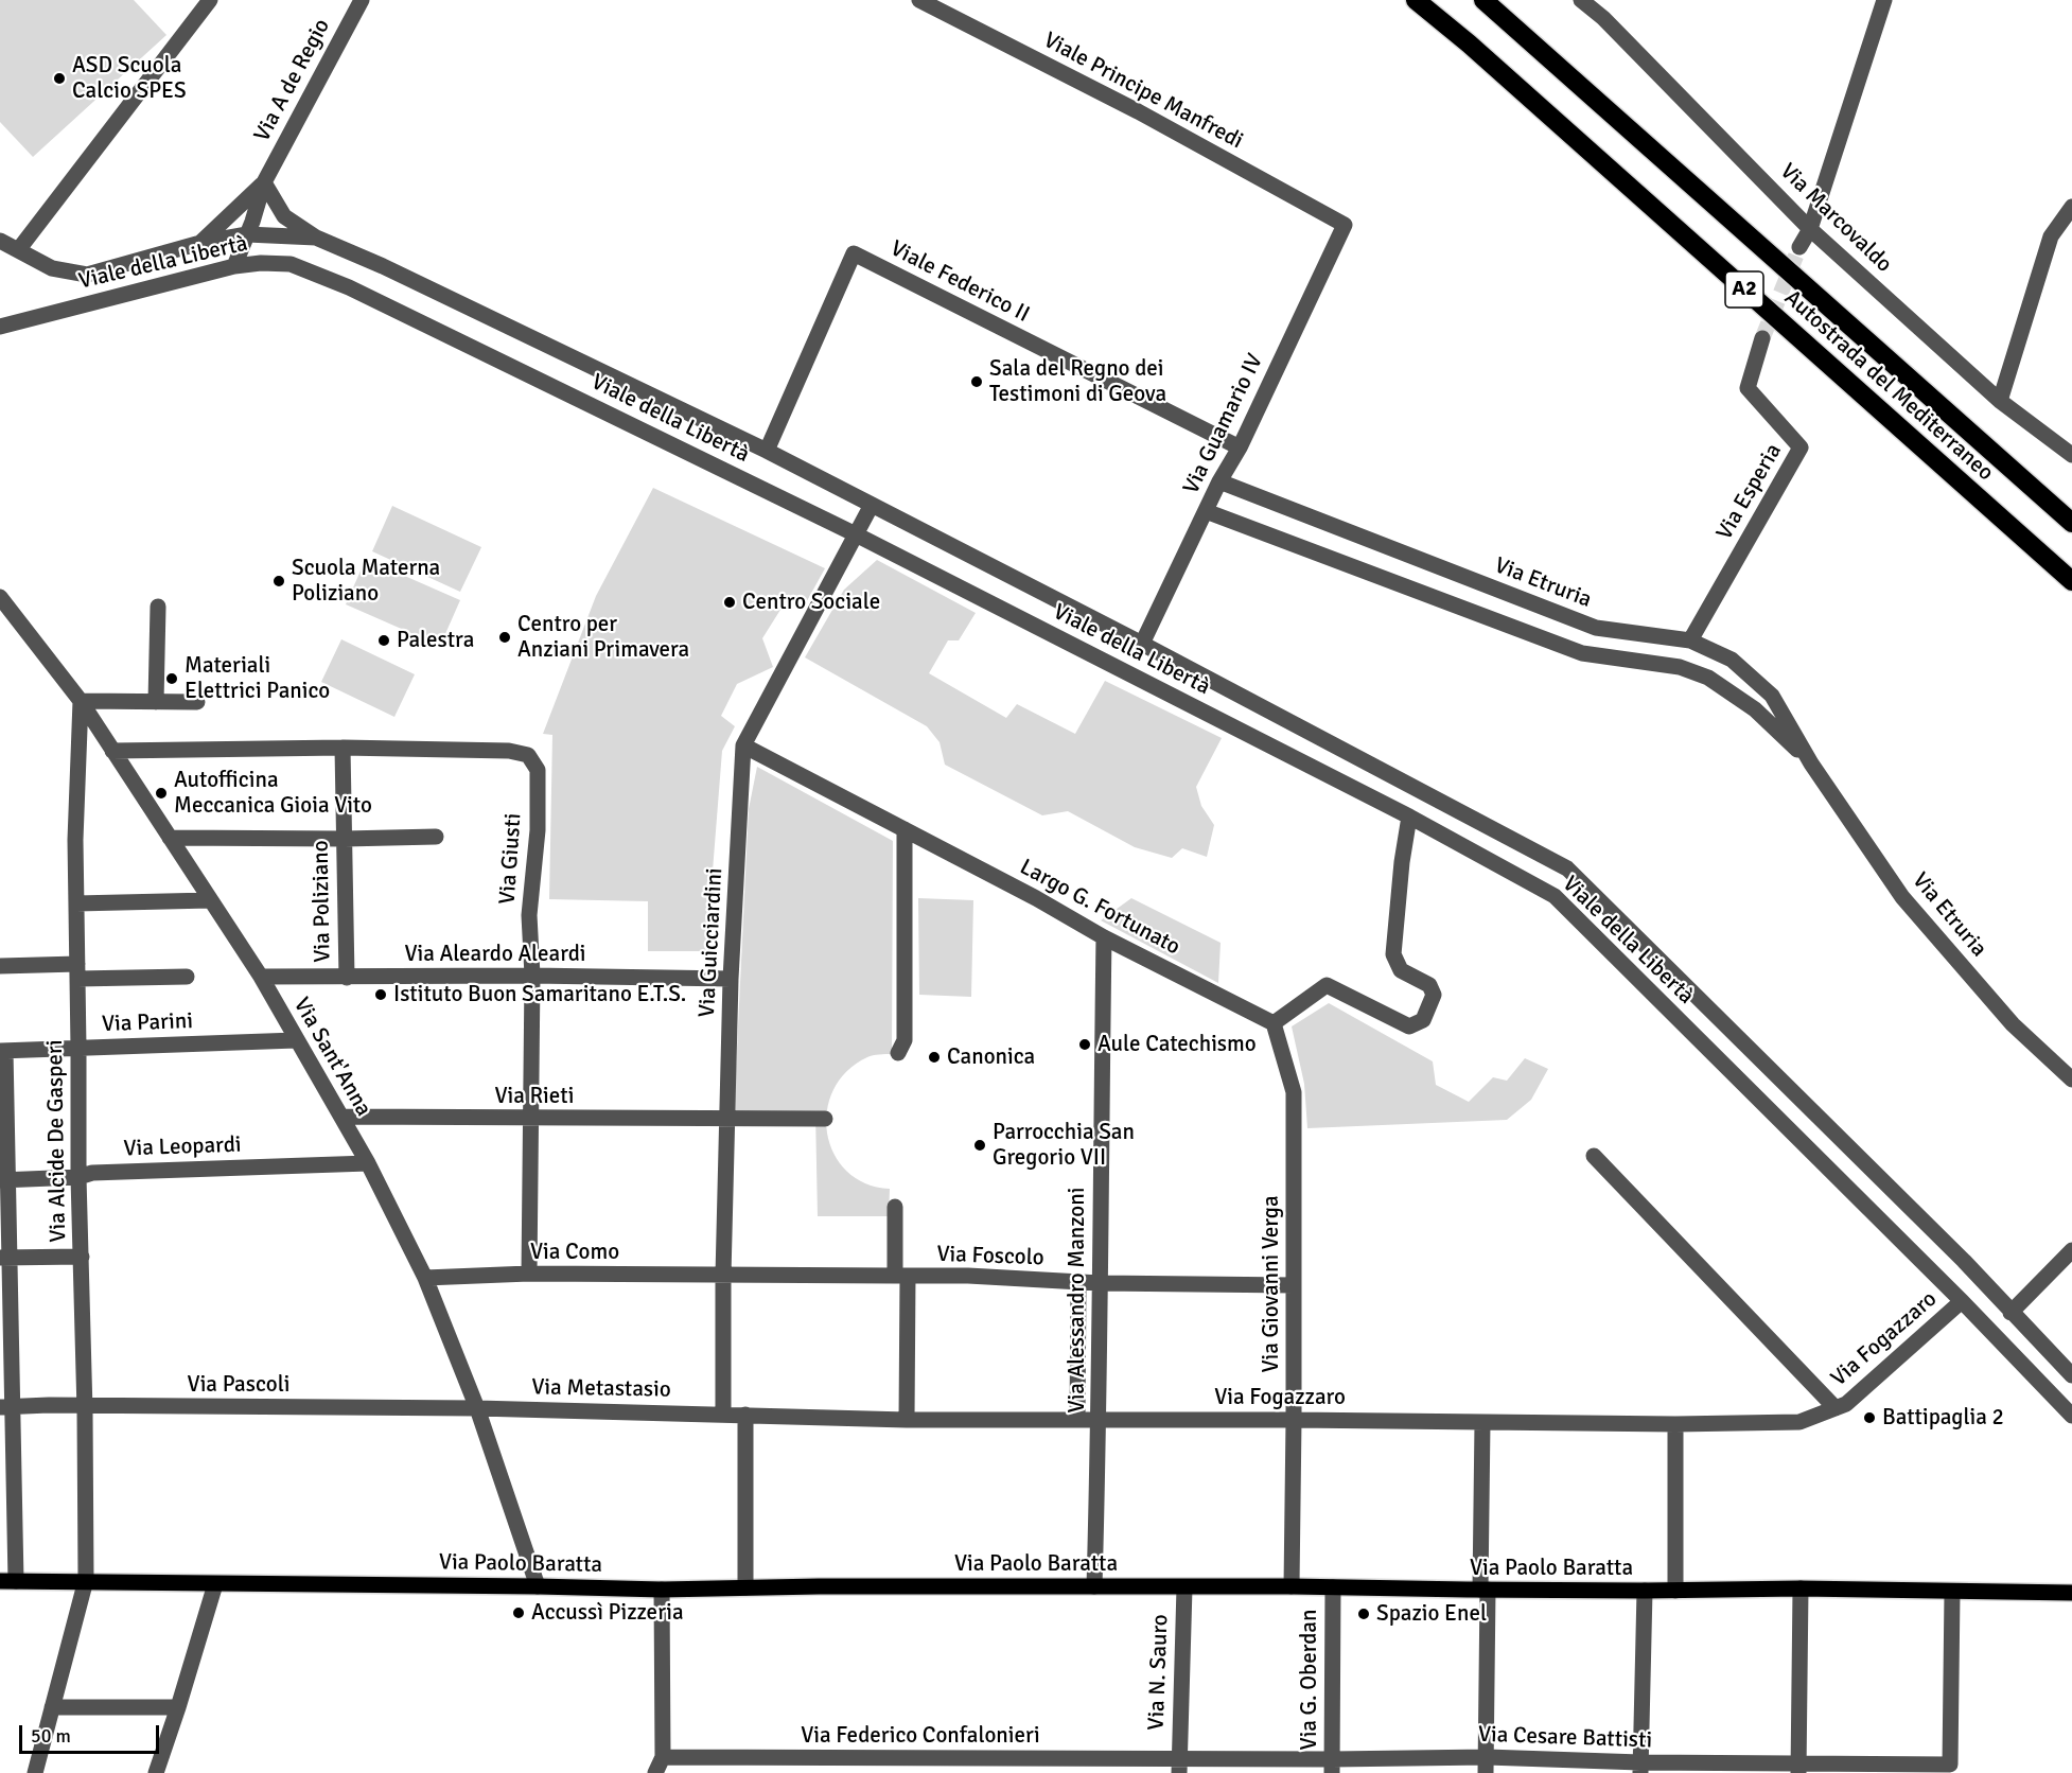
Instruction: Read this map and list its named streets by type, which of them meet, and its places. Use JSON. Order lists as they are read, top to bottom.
{
  "streets": {
    "highway": ["A2", "Autostrada del Mediterraneo"],
    "main road": ["Via Paolo Baratta"],
    "street": [
      "Via A de Regio",
      "Viale Principe Manfredi",
      "Via Marcovaldo",
      "Viale della Libertà",
      "Viale Federico II",
      "Via Guamario IV",
      "Via Esperia",
      "Via Etruria",
      "Via Giusti",
      "Via Poliziano",
      "Largo G. Fortunato",
      "Via Guicciardini",
      "Via Aleardo Aleardi",
      "Via Parini",
      "Via Sant'Anna",
      "Via Rieti",
      "Via Alcide De Gasperi",
      "Via Leopardi",
      "Via Como",
      "Via Foscolo",
      "Via Giovanni Verga",
      "Via Alessandro Manzoni",
      "Via Fogazzaro",
      "Via Pascoli",
      "Via Metastasio",
      "Via N. Sauro",
      "Via G. Oberdan",
      "Via Federico Confalonieri",
      "Via Cesare Battisti"
    ]
  },
  "crossings": [
    ["Via A de Regio", "Viale della Libertà"],
    ["Viale Principe Manfredi", "Via Guamario IV"],
    ["Viale della Libertà", "Viale Federico II"],
    ["Viale della Libertà", "Via Guamario IV"],
    ["Viale della Libertà", "Via Guicciardini"],
    ["Viale della Libertà", "Via Fogazzaro"],
    ["Viale Federico II", "Via Guamario IV"],
    ["Via Guamario IV", "Via Etruria"],
    ["Via Esperia", "Via Etruria"],
    ["Via Giusti", "Via Poliziano"],
    ["Via Giusti", "Via Aleardo Aleardi"],
    ["Via Giusti", "Via Sant'Anna"],
    ["Via Giusti", "Via Rieti"],
    ["Via Giusti", "Via Como"],
    ["Via Poliziano", "Via Aleardo Aleardi"],
    ["Largo G. Fortunato", "Via Guicciardini"],
    ["Largo G. Fortunato", "Via Giovanni Verga"],
    ["Largo G. Fortunato", "Via Alessandro Manzoni"],
    ["Via Guicciardini", "Via Aleardo Aleardi"],
    ["Via Guicciardini", "Via Rieti"],
    ["Via Guicciardini", "Via Como"],
    ["Via Guicciardini", "Via Foscolo"],
    ["Via Guicciardini", "Via Fogazzaro"],
    ["Via Guicciardini", "Via Metastasio"],
    ["Via Aleardo Aleardi", "Via Sant'Anna"],
    ["Via Parini", "Via Sant'Anna"],
    ["Via Parini", "Via Alcide De Gasperi"],
    ["Via Sant'Anna", "Via Rieti"],
    ["Via Sant'Anna", "Via Alcide De Gasperi"],
    ["Via Sant'Anna", "Via Leopardi"],
    ["Via Sant'Anna", "Via Como"],
    ["Via Sant'Anna", "Via Pascoli"],
    ["Via Sant'Anna", "Via Metastasio"],
    ["Via Sant'Anna", "Via Paolo Baratta"],
    ["Via Alcide De Gasperi", "Via Leopardi"],
    ["Via Alcide De Gasperi", "Via Pascoli"],
    ["Via Alcide De Gasperi", "Via Paolo Baratta"],
    ["Via Como", "Via Foscolo"],
    ["Via Foscolo", "Via Giovanni Verga"],
    ["Via Foscolo", "Via Alessandro Manzoni"],
    ["Via Giovanni Verga", "Via Fogazzaro"],
    ["Via Giovanni Verga", "Via Paolo Baratta"],
    ["Via Alessandro Manzoni", "Via Fogazzaro"],
    ["Via Alessandro Manzoni", "Via Paolo Baratta"],
    ["Via Fogazzaro", "Via Metastasio"],
    ["Via Pascoli", "Via Metastasio"],
    ["Via Paolo Baratta", "Via N. Sauro"],
    ["Via Paolo Baratta", "Via G. Oberdan"],
    ["Via Paolo Baratta", "Via Cesare Battisti"],
    ["Via N. Sauro", "Via Federico Confalonieri"],
    ["Via N. Sauro", "Via Cesare Battisti"],
    ["Via G. Oberdan", "Via Cesare Battisti"],
    ["Via Federico Confalonieri", "Via Cesare Battisti"]
  ],
  "places": [
    "ASD Scuola Calcio SPES",
    "Sala del Regno dei Testimoni di Geova",
    "Scuola Materna Poliziano",
    "Centro Sociale",
    "Centro per Anziani Primavera",
    "Palestra",
    "Materiali Elettrici Panico",
    "Autofficina Meccanica Gioia Vito",
    "Istituto Buon Samaritano E.T.S.",
    "Aule Catechismo",
    "Canonica",
    "Parrocchia San Gregorio VII",
    "Battipaglia 2",
    "Accussì Pizzeria",
    "Spazio Enel"
  ],
  "scale_bar": "50 m"
}
